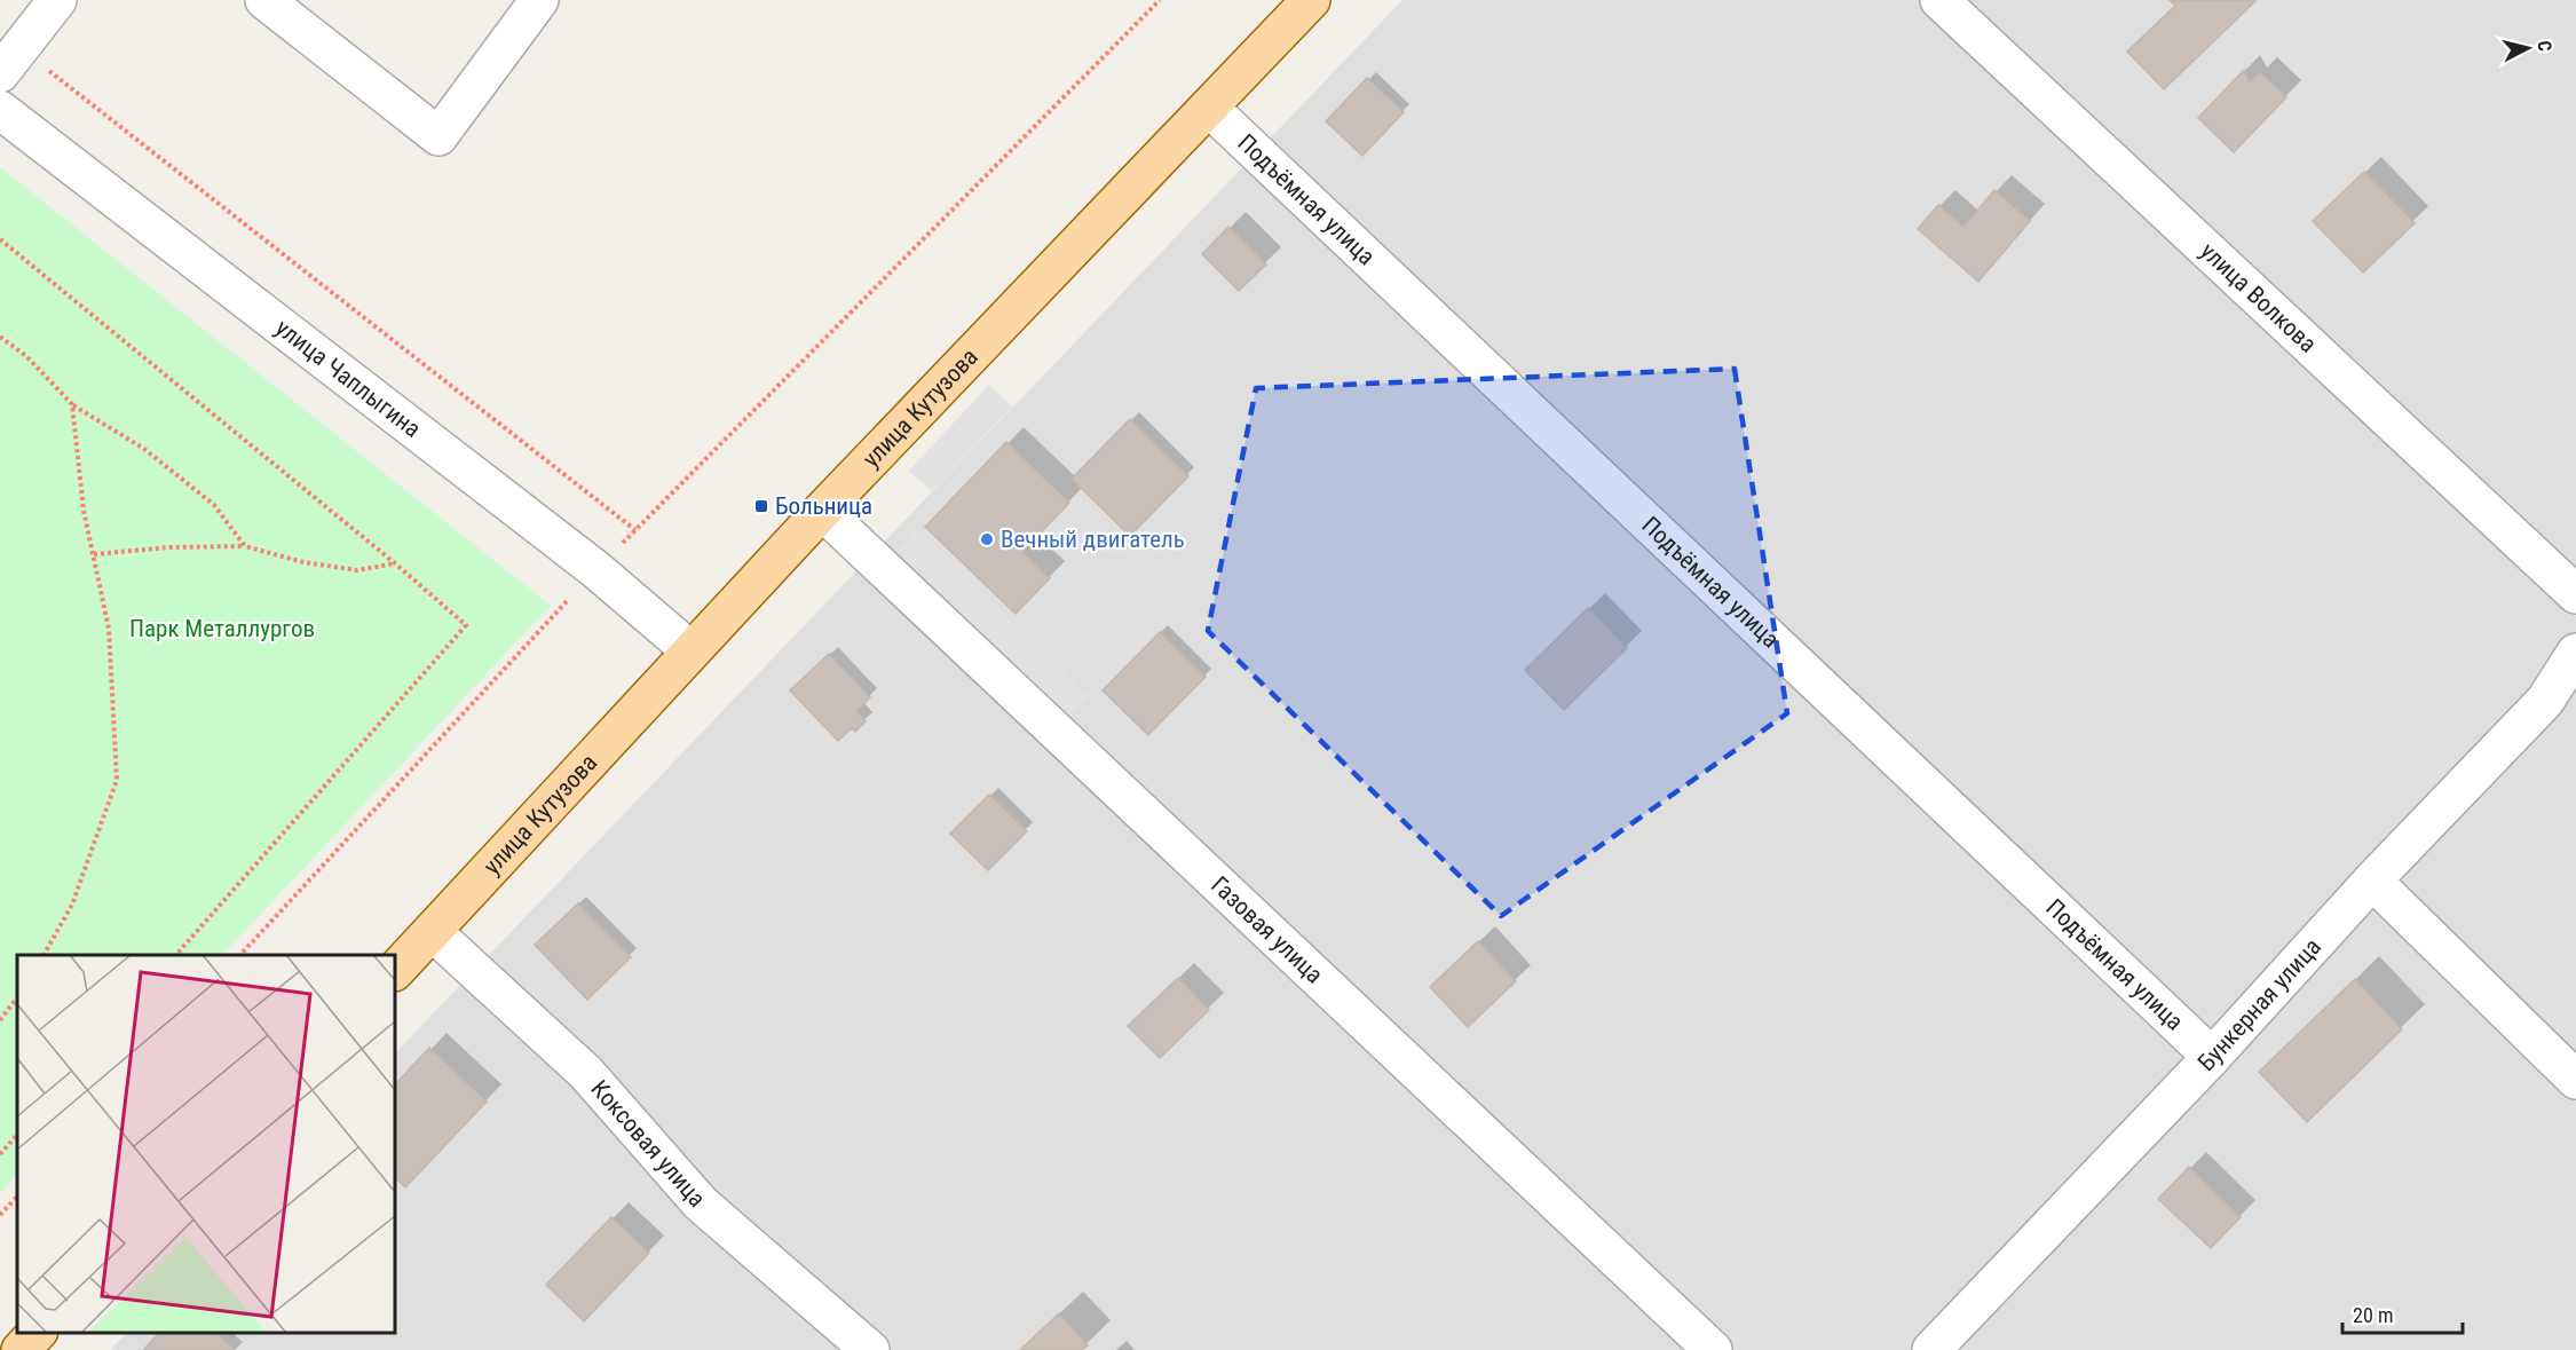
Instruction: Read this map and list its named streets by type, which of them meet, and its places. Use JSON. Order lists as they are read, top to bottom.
{
  "streets": {
    "main road": ["улица Кутузова"],
    "street": [
      "Подъёмная улица",
      "улица Волкова",
      "улица Чаплыгина",
      "Газовая улица",
      "Бункерная улица",
      "Коксовая улица"
    ]
  },
  "crossings": [
    ["Подъёмная улица", "улица Кутузова"],
    ["Подъёмная улица", "Бункерная улица"],
    ["улица Чаплыгина", "улица Кутузова"],
    ["улица Кутузова", "Газовая улица"],
    ["улица Кутузова", "Коксовая улица"]
  ],
  "parks": ["Парк Металлургов"],
  "places": {
    "transit": ["Больница"],
    "other": ["Вечный двигатель"]
  },
  "scale_bar": "20 m",
  "north": "right"
}
